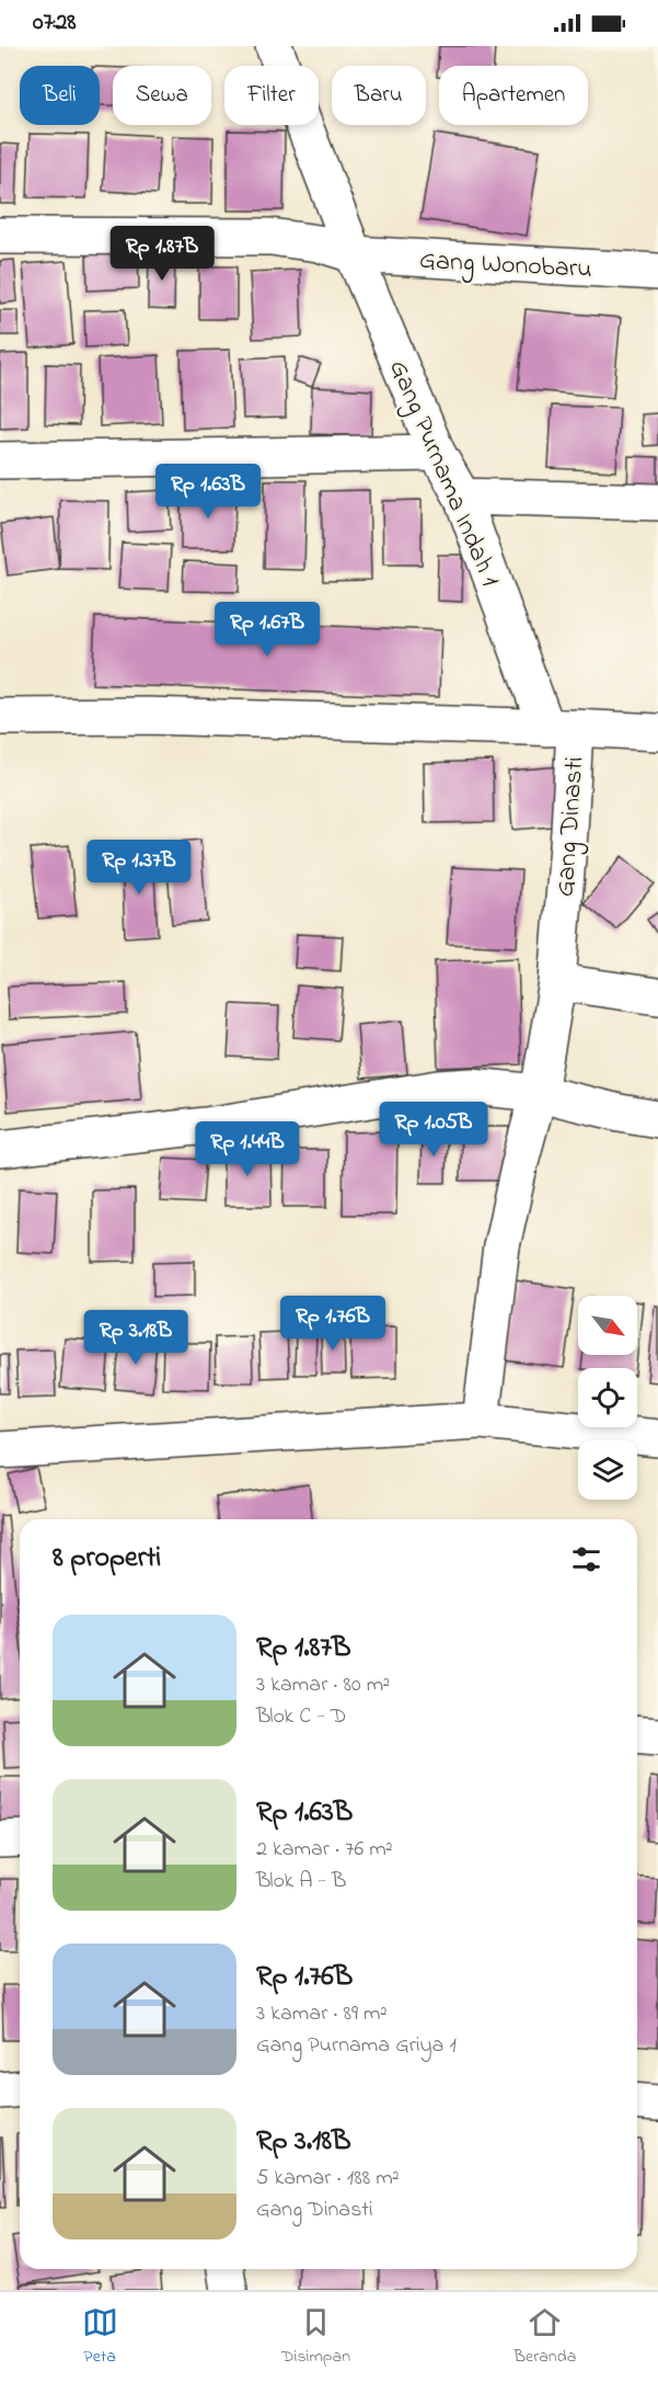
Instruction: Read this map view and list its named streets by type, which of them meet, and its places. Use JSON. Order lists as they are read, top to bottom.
{
  "streets": {
    "street": ["Gang Wonobaru", "Gang Purnama Indah 1", "Gang Dinasti"]
  },
  "crossings": [
    ["Gang Wonobaru", "Gang Purnama Indah 1"],
    ["Gang Purnama Indah 1", "Gang Dinasti"]
  ],
  "north": "bottom right",
  "page": {
    "status": "07:28",
    "chip": [
      "Beli",
      "Sewa",
      "Filter",
      "Baru",
      "Apartemen"
    ],
    "price": [
      "Rp 1.87B",
      "Rp 1.63B",
      "Rp 1.67B",
      "Rp 1.37B",
      "Rp 1.05B",
      "Rp 1.44B",
      "Rp 1.76B",
      "Rp 3.18B"
    ],
    "heading": "8 properti",
    "list": [
      {
        "name": "Rp 1.87B",
        "note": "3 kamar · 80 m² · Blok C - D"
      },
      {
        "name": "Rp 1.63B",
        "note": "2 kamar · 76 m² · Blok A - B"
      },
      {
        "name": "Rp 1.76B",
        "note": "3 kamar · 89 m² · Gang Purnama Griya 1"
      },
      {
        "name": "Rp 3.18B",
        "note": "5 kamar · 188 m² · Gang Dinasti"
      }
    ],
    "tabs": ["Peta", "Disimpan", "Beranda"]
  }
}
